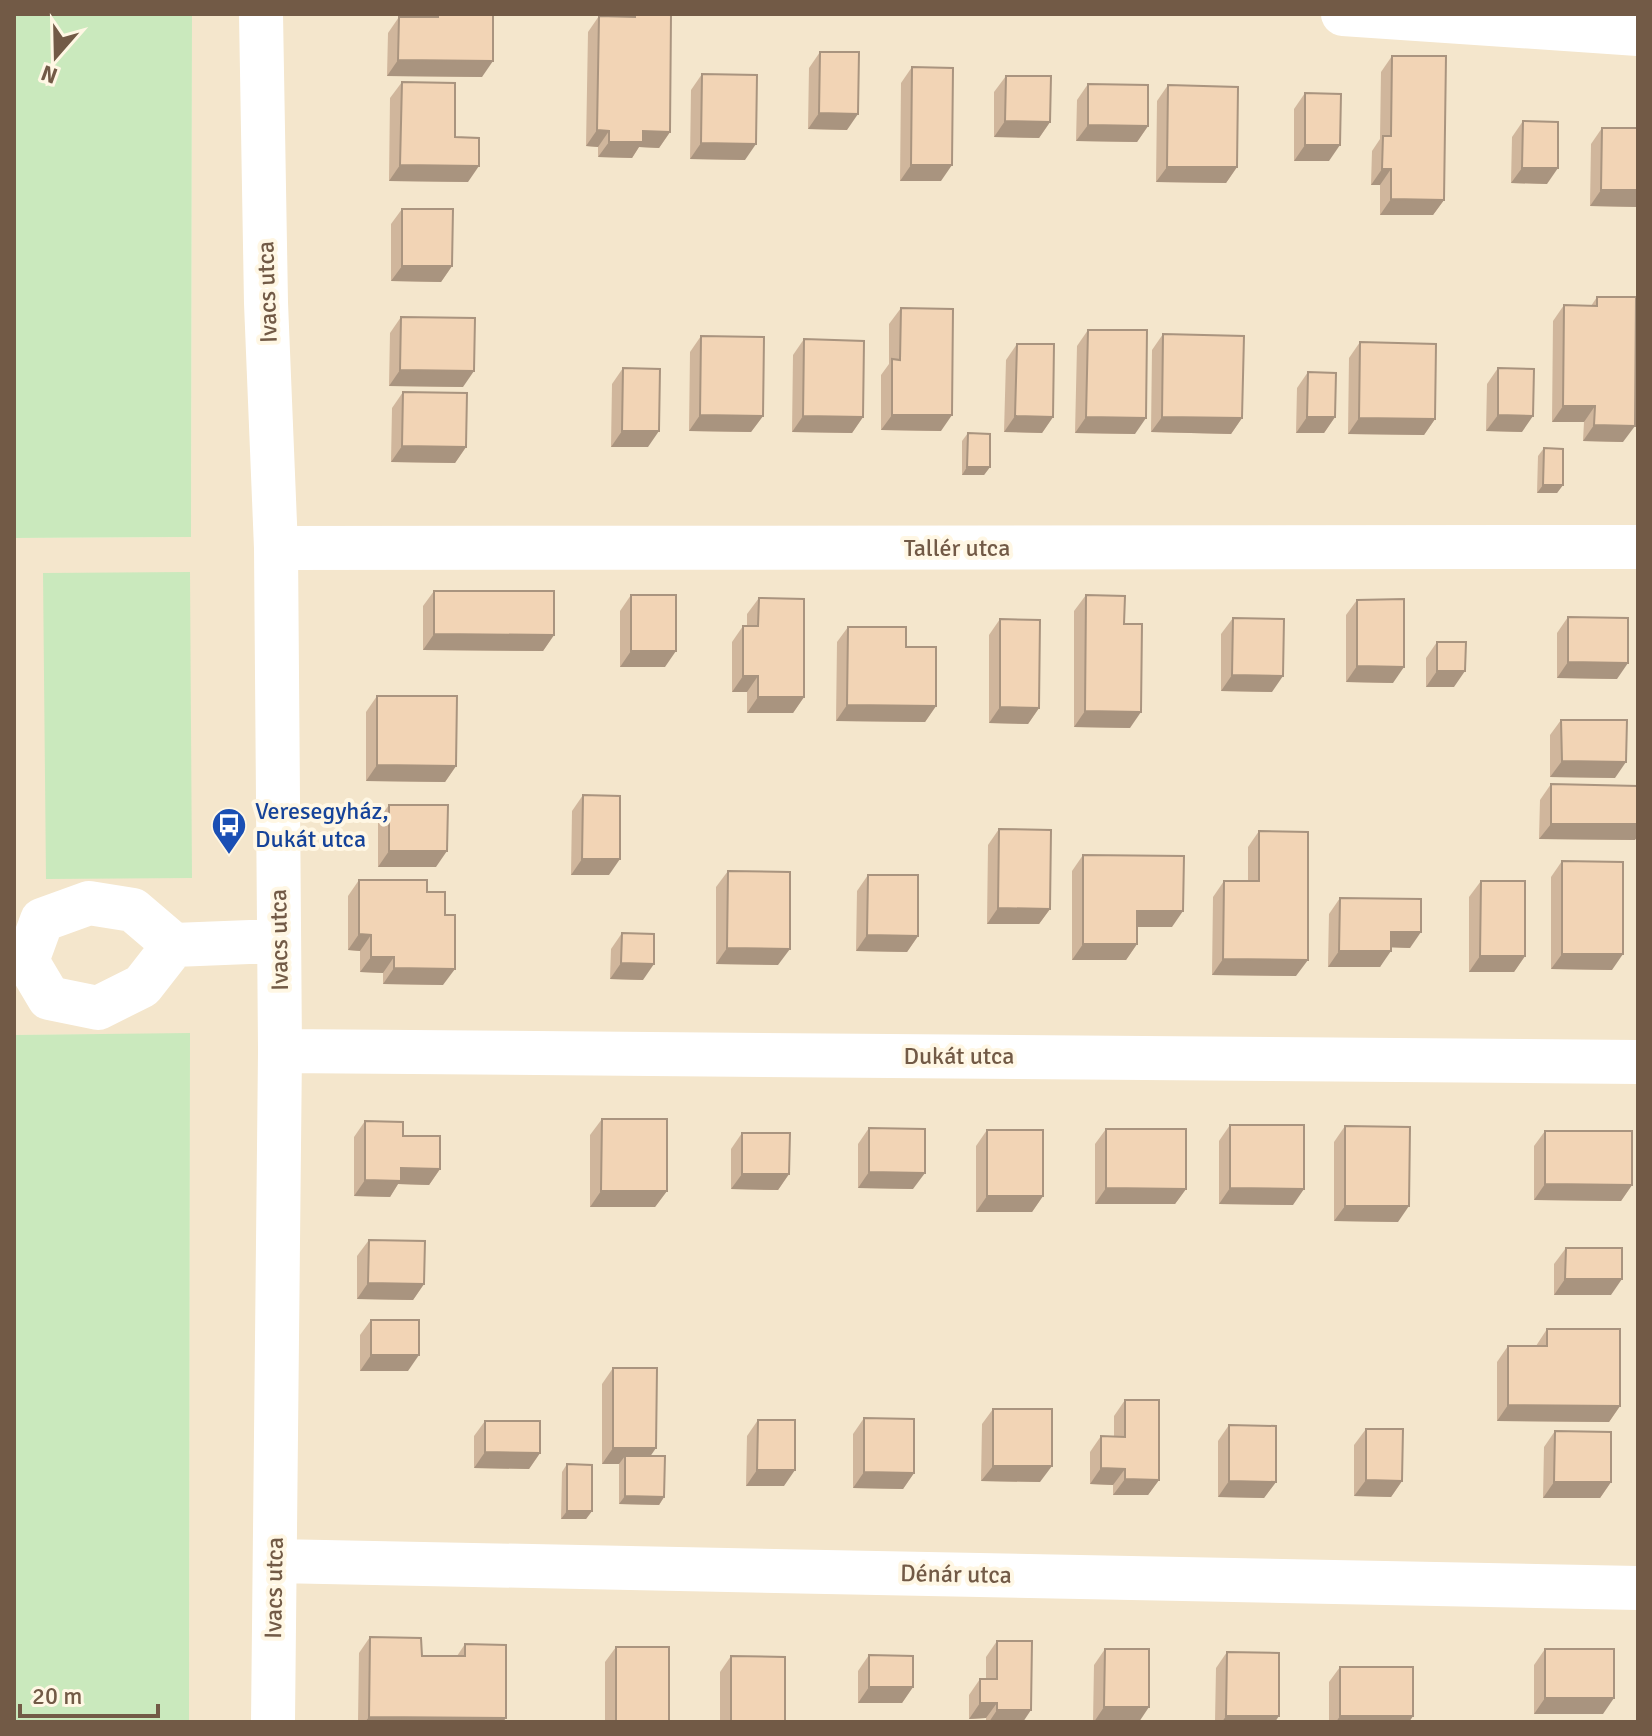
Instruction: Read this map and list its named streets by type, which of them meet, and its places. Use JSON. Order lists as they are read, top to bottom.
{
  "streets": {
    "street": [
      "Ivacs utca",
      "Tallér utca",
      "Dukát utca",
      "Dénár utca"
    ]
  },
  "crossings": [
    ["Ivacs utca", "Tallér utca"],
    ["Ivacs utca", "Dukát utca"],
    ["Ivacs utca", "Dénár utca"]
  ],
  "places": {
    "bus stop": ["Veresegyház, Dukát utca"]
  },
  "scale_bar": "20 m",
  "north": "bottom"
}
